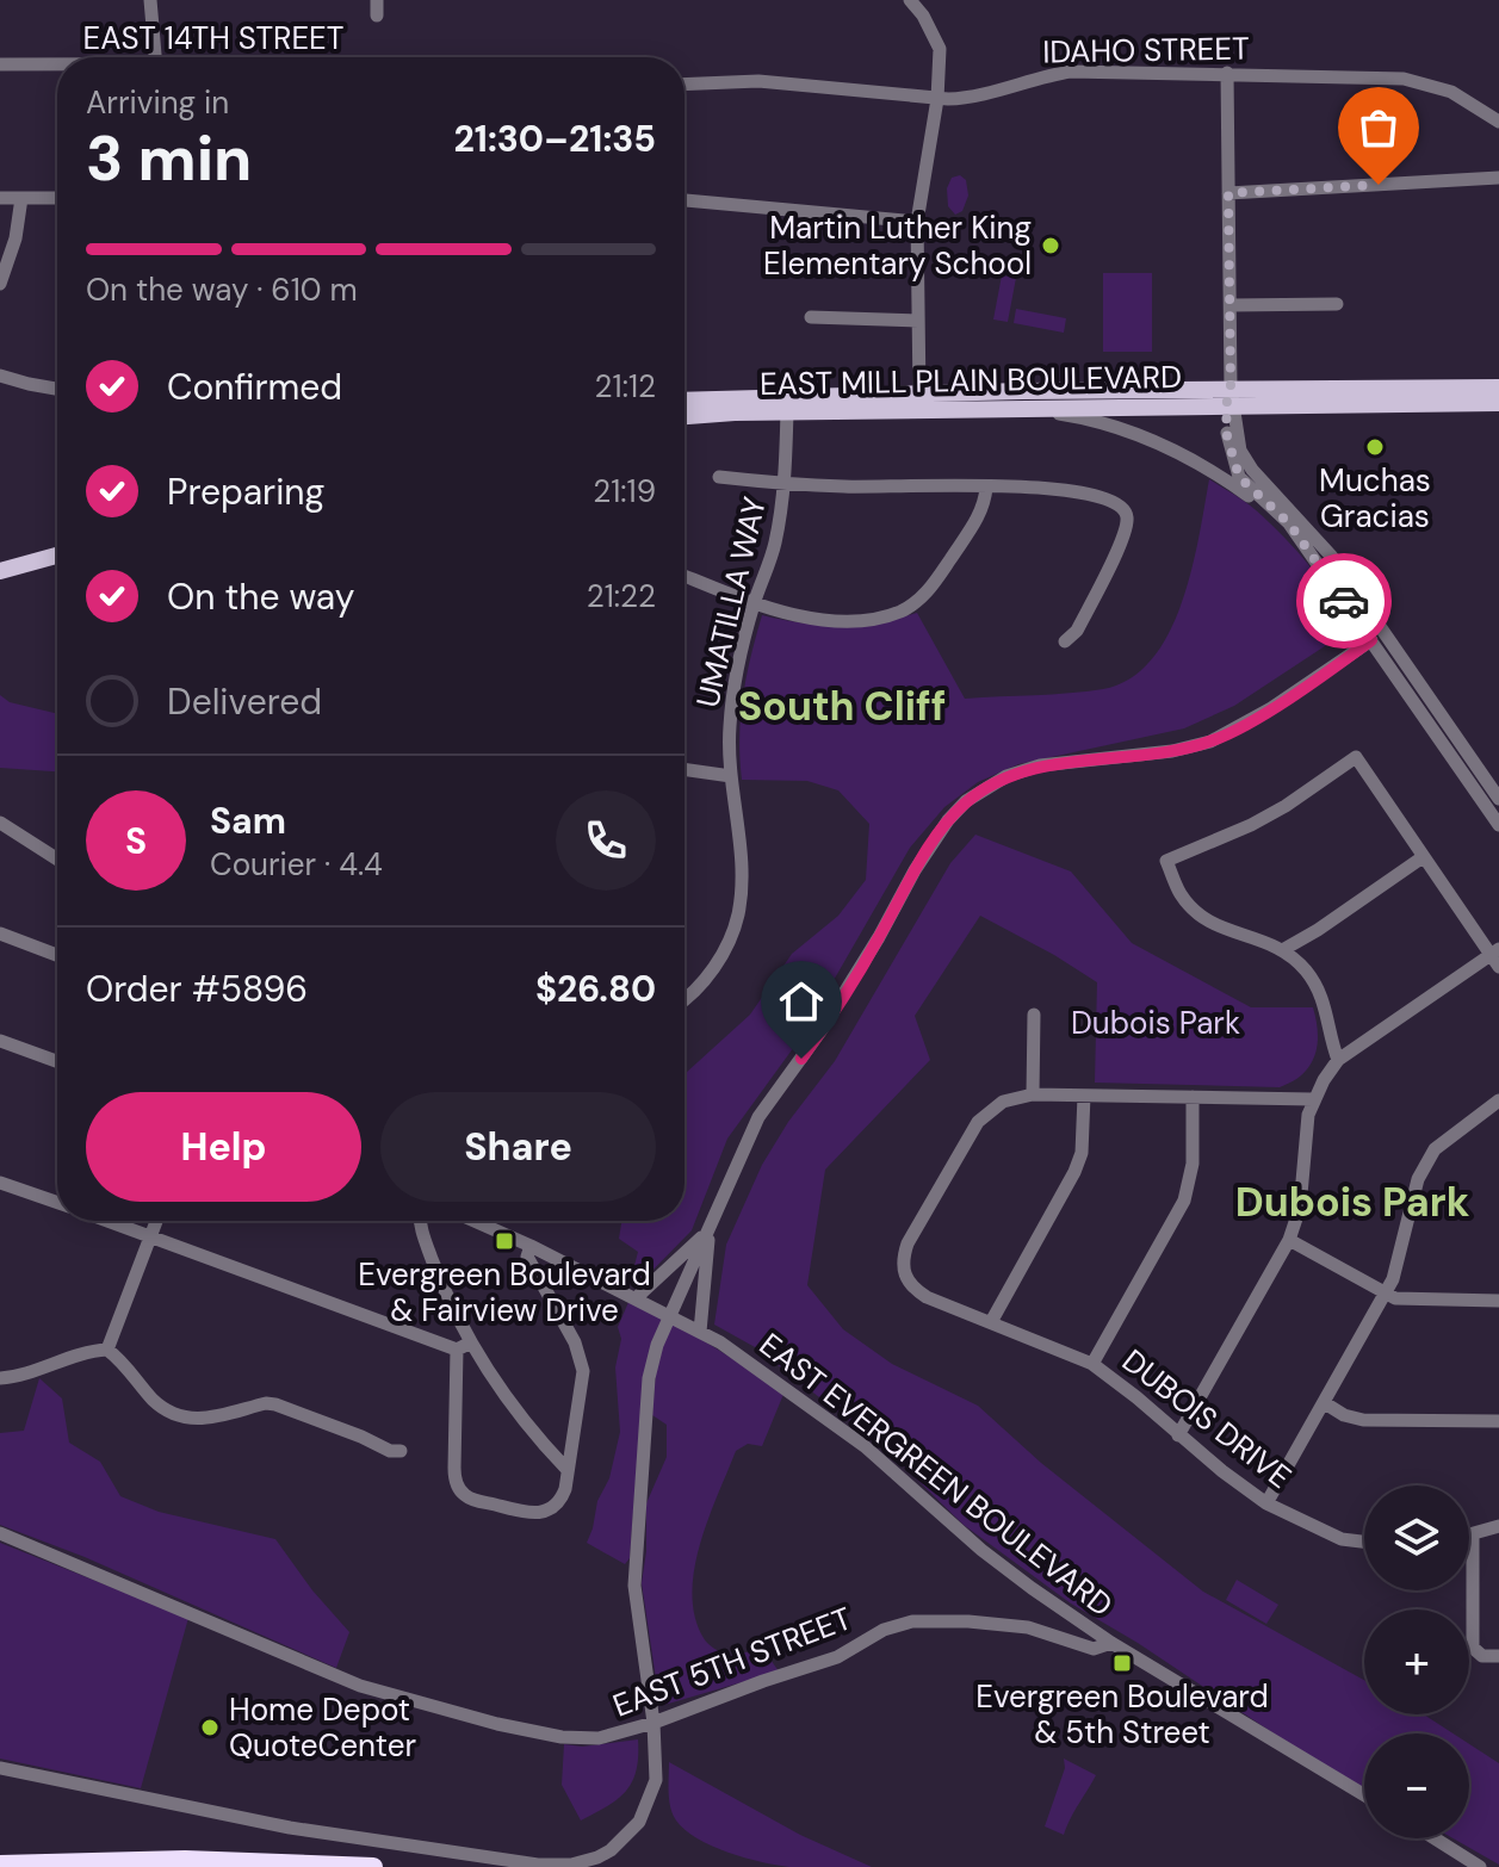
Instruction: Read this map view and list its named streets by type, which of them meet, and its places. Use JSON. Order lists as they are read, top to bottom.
{
  "streets": {
    "main road": ["EAST MILL PLAIN BOULEVARD"],
    "street": [
      "EAST 14TH STREET",
      "IDAHO STREET",
      "UMATILLA WAY",
      "DUBOIS DRIVE",
      "EAST EVERGREEN BOULEVARD",
      "EAST 5TH STREET"
    ]
  },
  "crossings": [
    ["EAST MILL PLAIN BOULEVARD", "UMATILLA WAY"],
    ["EAST EVERGREEN BOULEVARD", "EAST 5TH STREET"]
  ],
  "districts": ["South Cliff", "Dubois Park"],
  "parks": ["Dubois Park"],
  "places": {
    "other": ["Martin Luther King Elementary School", "Muchas Gracias", "Home Depot QuoteCenter"],
    "transit": ["Evergreen Boulevard & Fairview Drive", "Evergreen Boulevard & 5th Street"]
  },
  "page": {
    "heading": ["3 min", "Arriving in", "21:30–21:35"],
    "panel": [
      "Sam",
      "Courier · 4.4",
      "Order #5896",
      "$26.80"
    ],
    "bar": "On the way · 610 m",
    "list": [
      ["Confirmed", "21:12"],
      ["Preparing", "21:19"],
      ["On the way", "21:22"],
      "Delivered"
    ],
    "round": "S",
    "buttons": ["Help", "Share"],
    "map_buttons": ["+", "−"]
  }
}
